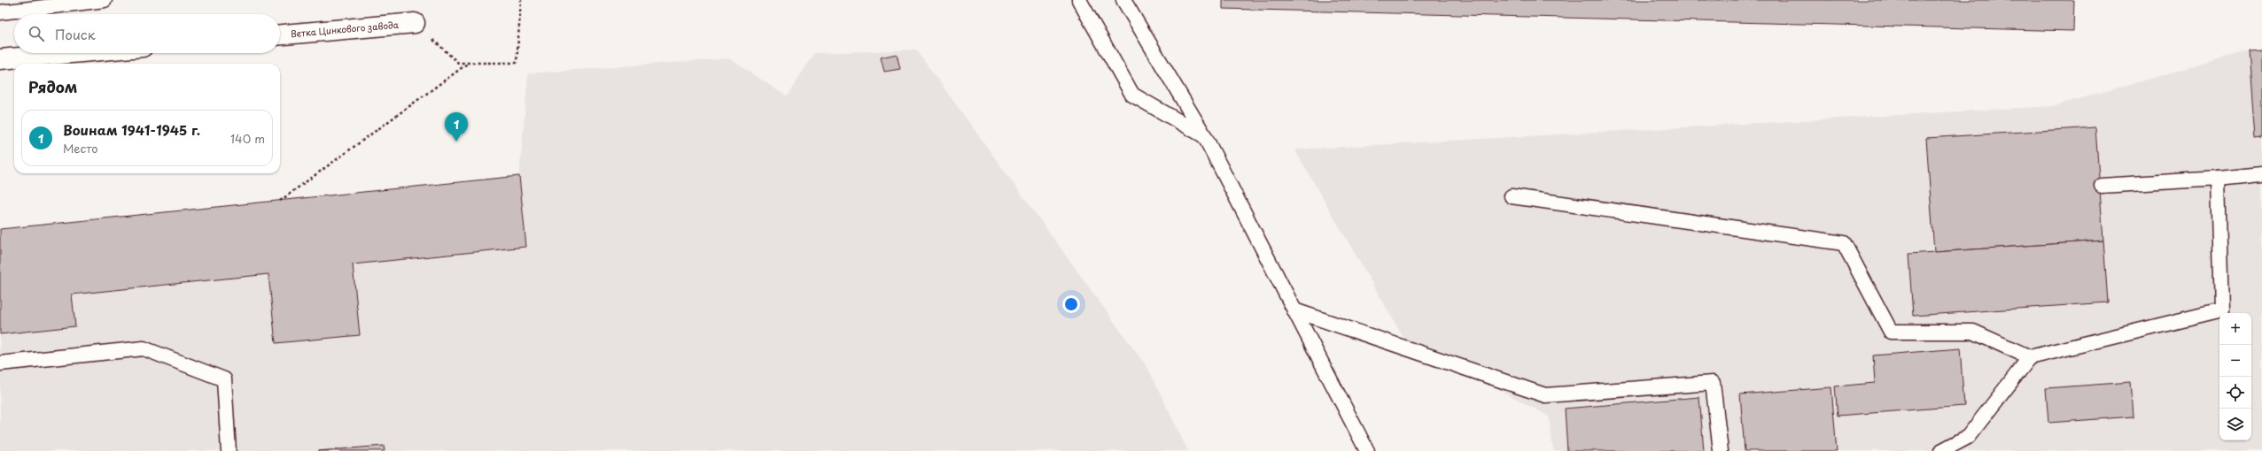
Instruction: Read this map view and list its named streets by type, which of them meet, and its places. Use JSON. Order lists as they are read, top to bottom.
{
  "streets": {
    "street": ["Ветка Цинкового завода"]
  },
  "page": {
    "search": "Поиск",
    "heading": "Рядом",
    "list": [
      {
        "mark": "1",
        "name": "Воинам 1941-1945 г.",
        "note": "Место",
        "value": "140 m"
      }
    ],
    "pins": "1",
    "map_buttons": ["+", "−"]
  }
}
